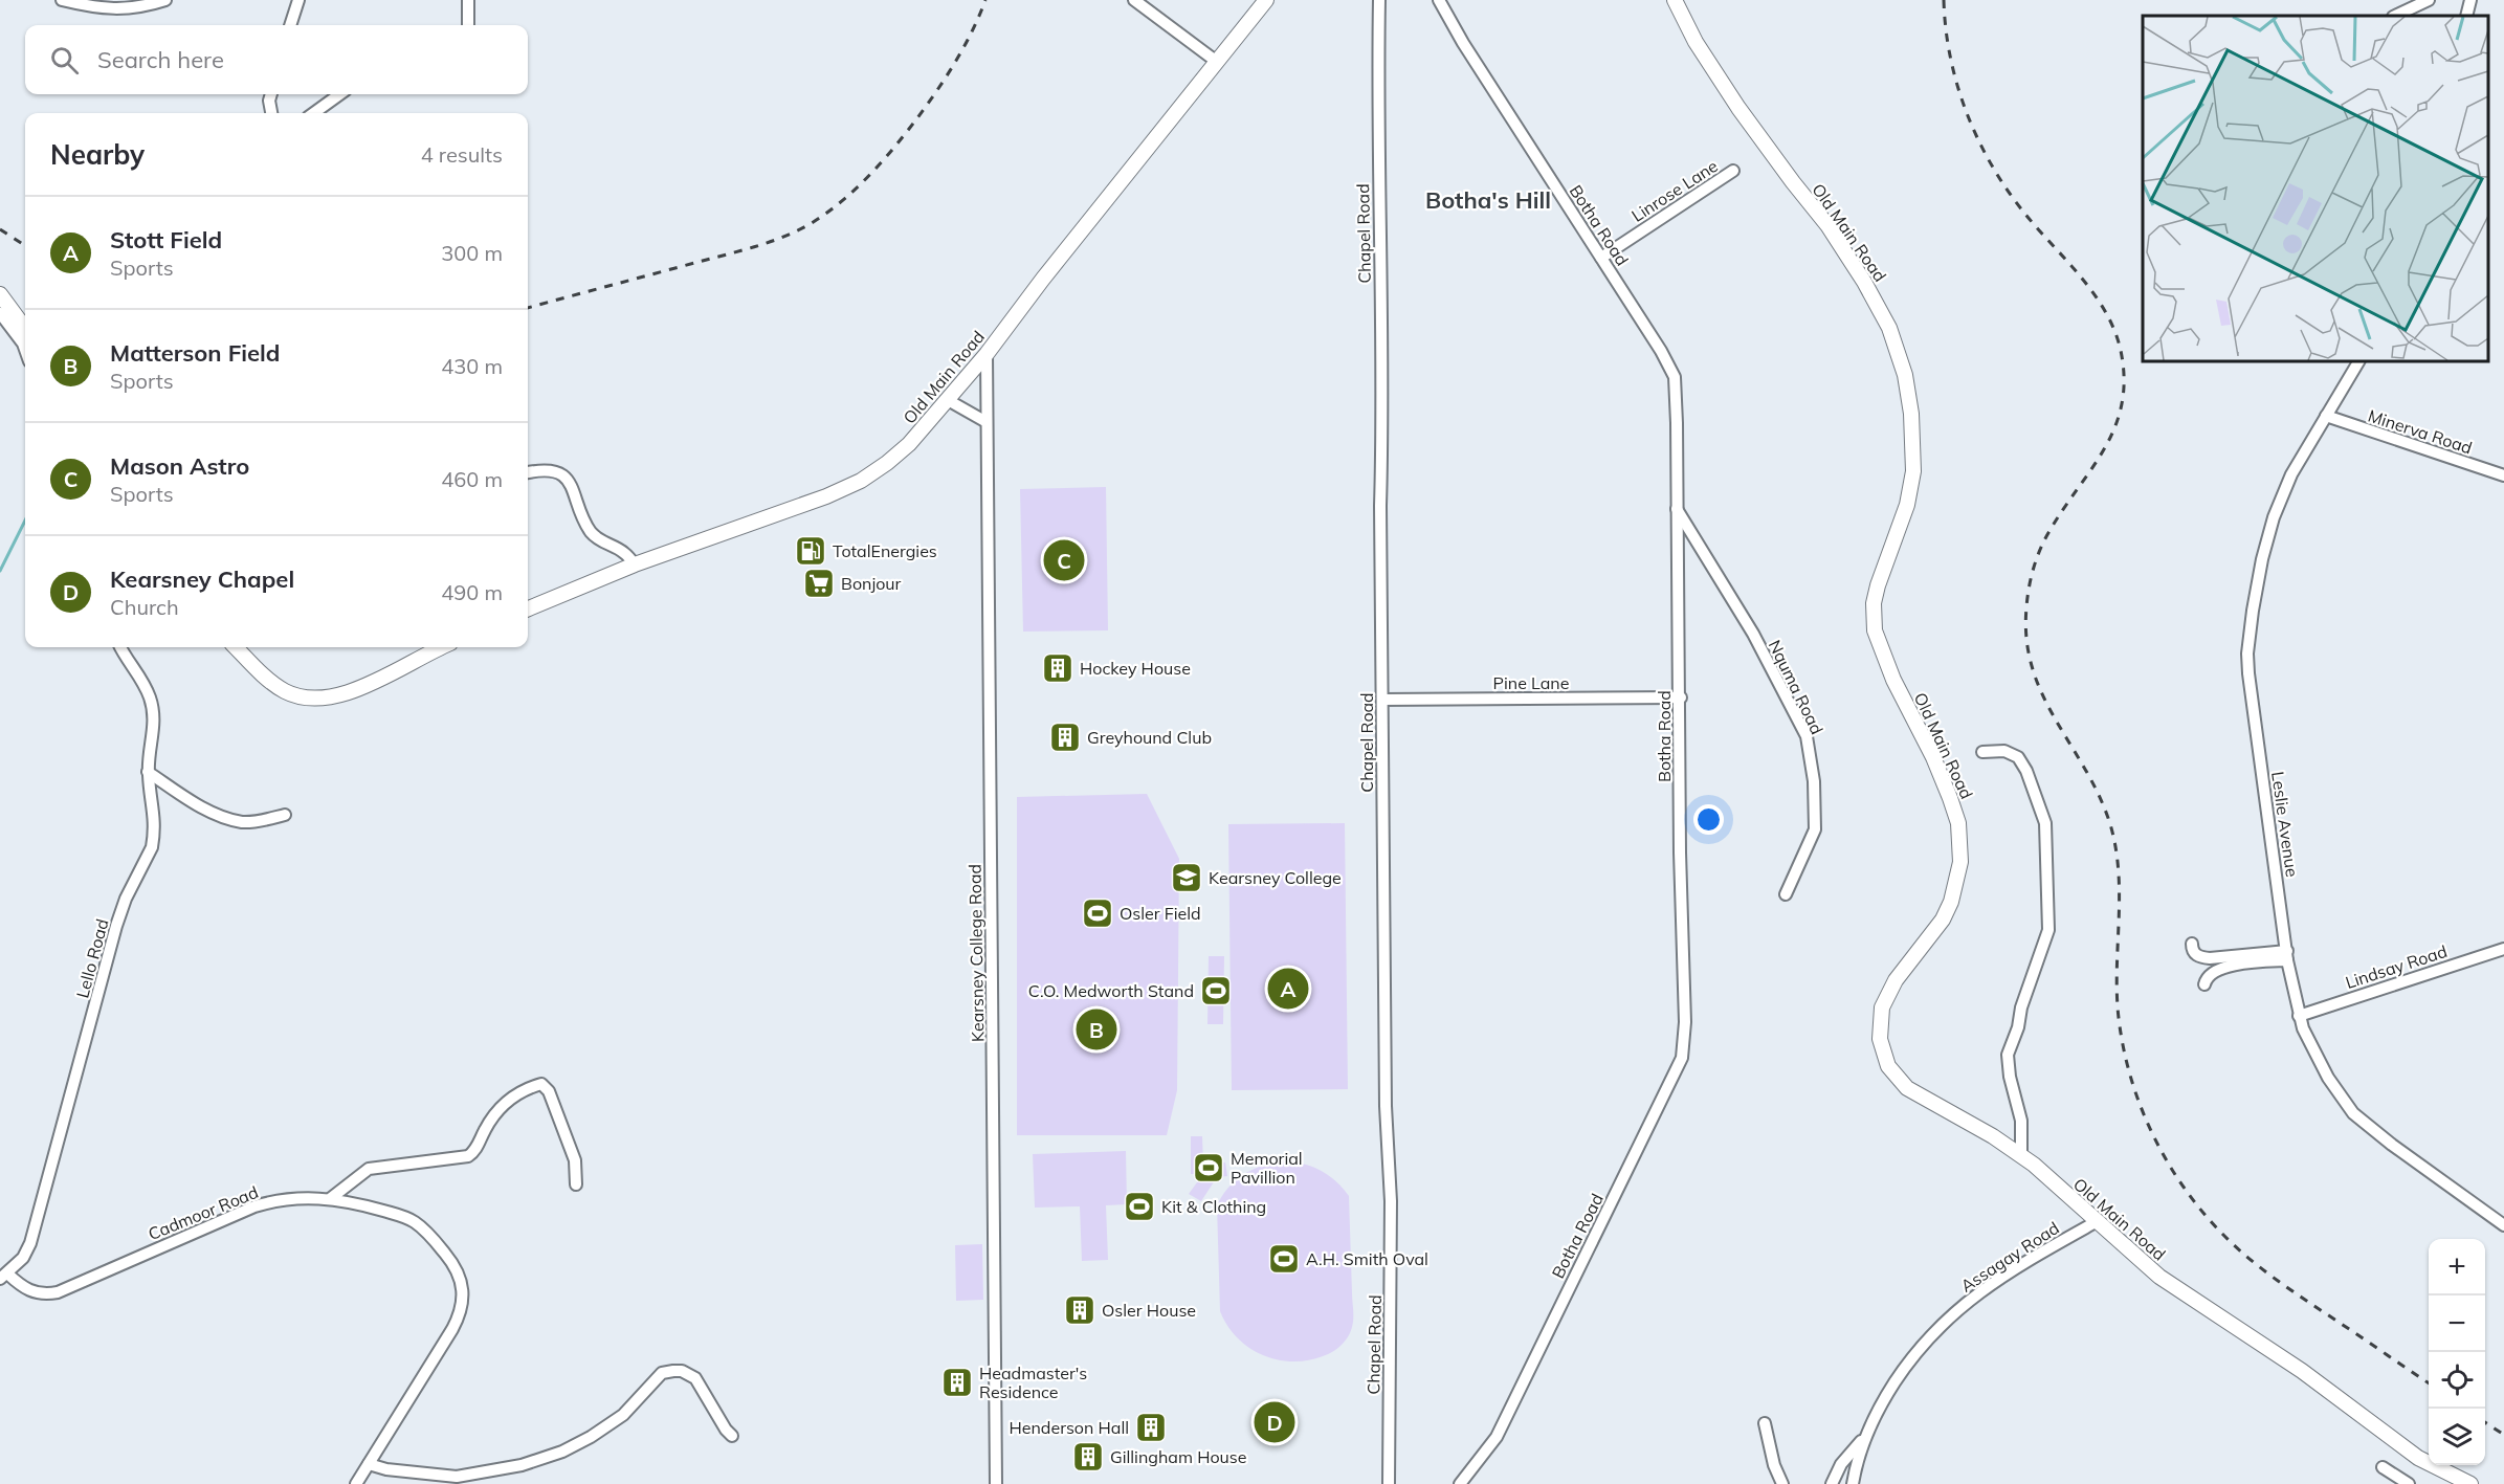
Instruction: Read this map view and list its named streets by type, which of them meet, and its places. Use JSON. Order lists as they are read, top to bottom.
{
  "streets": {
    "main road": ["Old Main Road"],
    "street": [
      "Linrose Lane",
      "Botha Road",
      "Chapel Road",
      "Minerva Road",
      "Pine Lane",
      "Nquma Road",
      "Leslie Avenue",
      "Kearsney College Road",
      "Lello Road",
      "Lindsay Road",
      "Cadmoor Road",
      "Assagay Road"
    ]
  },
  "crossings": [
    ["Linrose Lane", "Botha Road"],
    ["Botha Road", "Pine Lane"],
    ["Botha Road", "Nquma Road"],
    ["Old Main Road", "Kearsney College Road"],
    ["Old Main Road", "Assagay Road"],
    ["Chapel Road", "Pine Lane"],
    ["Minerva Road", "Leslie Avenue"],
    ["Leslie Avenue", "Lindsay Road"],
    ["Lello Road", "Cadmoor Road"]
  ],
  "districts": ["Botha's Hill"],
  "places": {
    "fuel station": ["TotalEnergies"],
    "supermarket": ["Bonjour"],
    "building": [
      "Hockey House",
      "Greyhound Club",
      "Osler House",
      "Headmaster's Residence",
      "Henderson Hall",
      "Gillingham House"
    ],
    "school or university": ["Kearsney College"],
    "sports": [
      "Osler Field",
      "C.O. Medworth Stand",
      "Memorial Pavillion",
      "Kit & Clothing",
      "A.H. Smith Oval"
    ]
  },
  "page": {
    "search": "Search here",
    "heading": ["Nearby", "4 results"],
    "list": [
      {
        "mark": "A",
        "name": "Stott Field",
        "note": "Sports",
        "value": "300 m"
      },
      {
        "mark": "B",
        "name": "Matterson Field",
        "note": "Sports",
        "value": "430 m"
      },
      {
        "mark": "C",
        "name": "Mason Astro",
        "note": "Sports",
        "value": "460 m"
      },
      {
        "mark": "D",
        "name": "Kearsney Chapel",
        "note": "Church",
        "value": "490 m"
      }
    ],
    "pins": [
      "C",
      "A",
      "B",
      "D"
    ],
    "map_buttons": ["+", "−"]
  }
}
